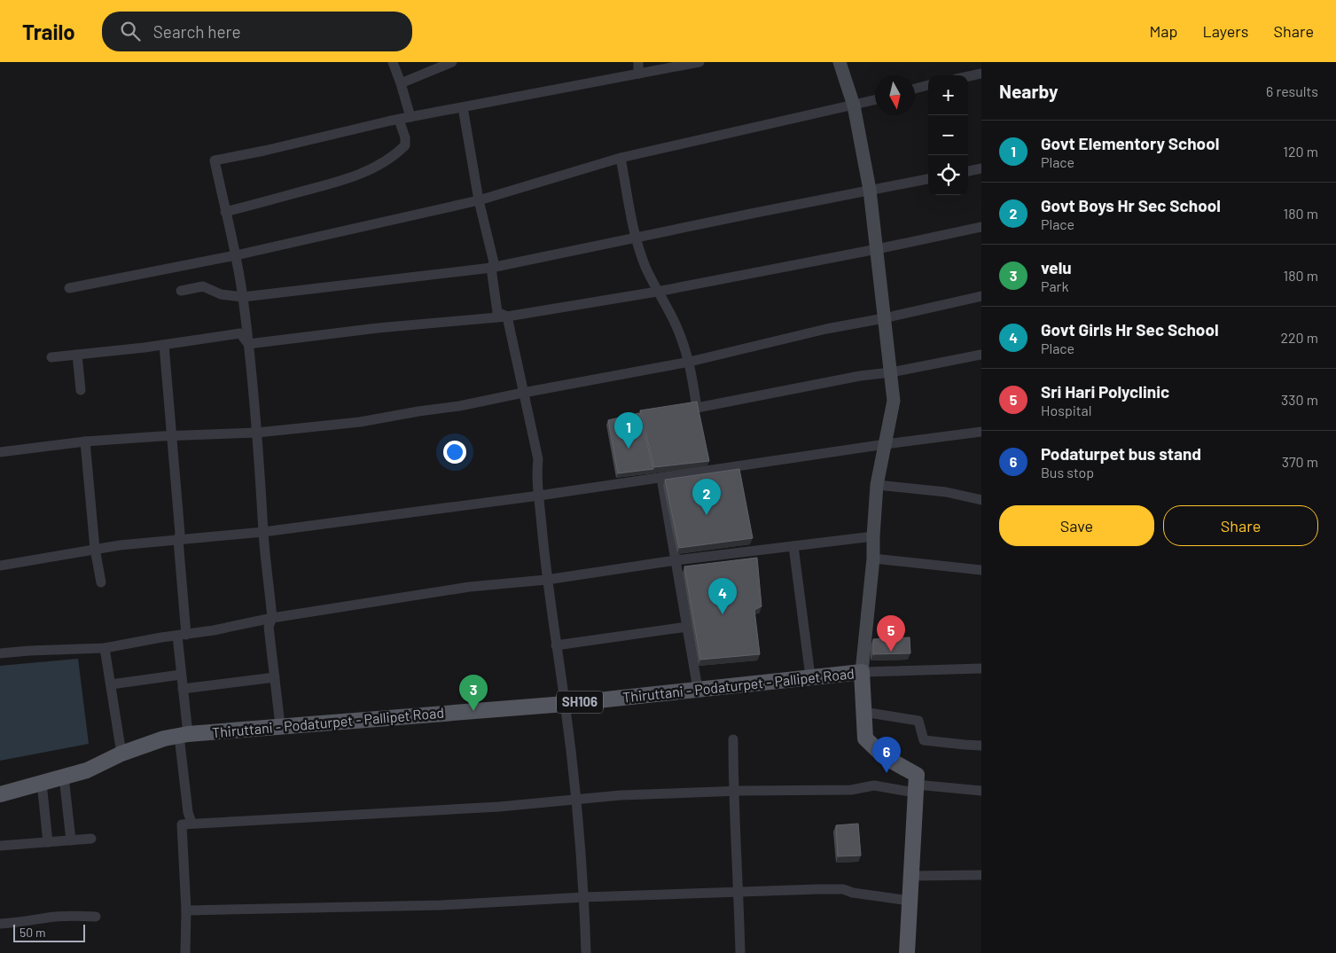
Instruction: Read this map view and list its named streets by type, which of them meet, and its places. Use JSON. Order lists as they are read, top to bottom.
{
  "streets": {
    "main road": ["Thiruttani - Podaturpet - Pallipet Road", "SH106"]
  },
  "scale_bar": "50 m",
  "north": "bottom",
  "page": {
    "header": "Trailo",
    "search": "Search here",
    "nav": ["Map", "Layers", "Share"],
    "heading": ["Nearby", "6 results"],
    "map_buttons": ["+", "−"],
    "list": [
      {
        "mark": "1",
        "name": "Govt Elementory School",
        "note": "Place",
        "value": "120 m"
      },
      {
        "mark": "2",
        "name": "Govt Boys Hr Sec School",
        "note": "Place",
        "value": "180 m"
      },
      {
        "mark": "3",
        "name": "velu",
        "note": "Park",
        "value": "180 m"
      },
      {
        "mark": "4",
        "name": "Govt Girls Hr Sec School",
        "note": "Place",
        "value": "220 m"
      },
      {
        "mark": "5",
        "name": "Sri Hari Polyclinic",
        "note": "Hospital",
        "value": "330 m"
      },
      {
        "mark": "6",
        "name": "Podaturpet bus stand",
        "note": "Bus stop",
        "value": "370 m"
      }
    ],
    "pins": [
      "1",
      "2",
      "4",
      "5",
      "3",
      "6"
    ],
    "buttons": ["Save", "Share"],
    "scale": "50 m"
  }
}
